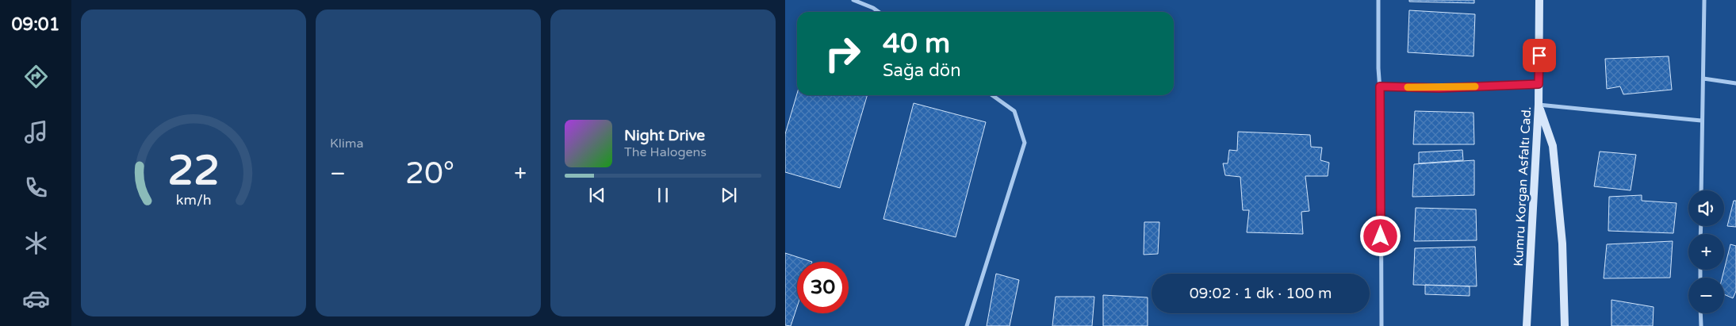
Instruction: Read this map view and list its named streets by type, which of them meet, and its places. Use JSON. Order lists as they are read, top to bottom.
{
  "streets": {
    "main road": ["Kumru Korgan Asfaltı Cad."]
  },
  "page": {
    "tabs": "09:01",
    "tile": "Klima",
    "turn": ["40 m", "Sağa dön"],
    "song": ["Night Drive", "The Halogens"],
    "heat": ["−", "20°", "+"],
    "map_buttons": ["+", "−"],
    "limit": "30",
    "trip": "09:02 · 1 dk · 100 m",
    "gauge": ["22", "km/h"]
  }
}
